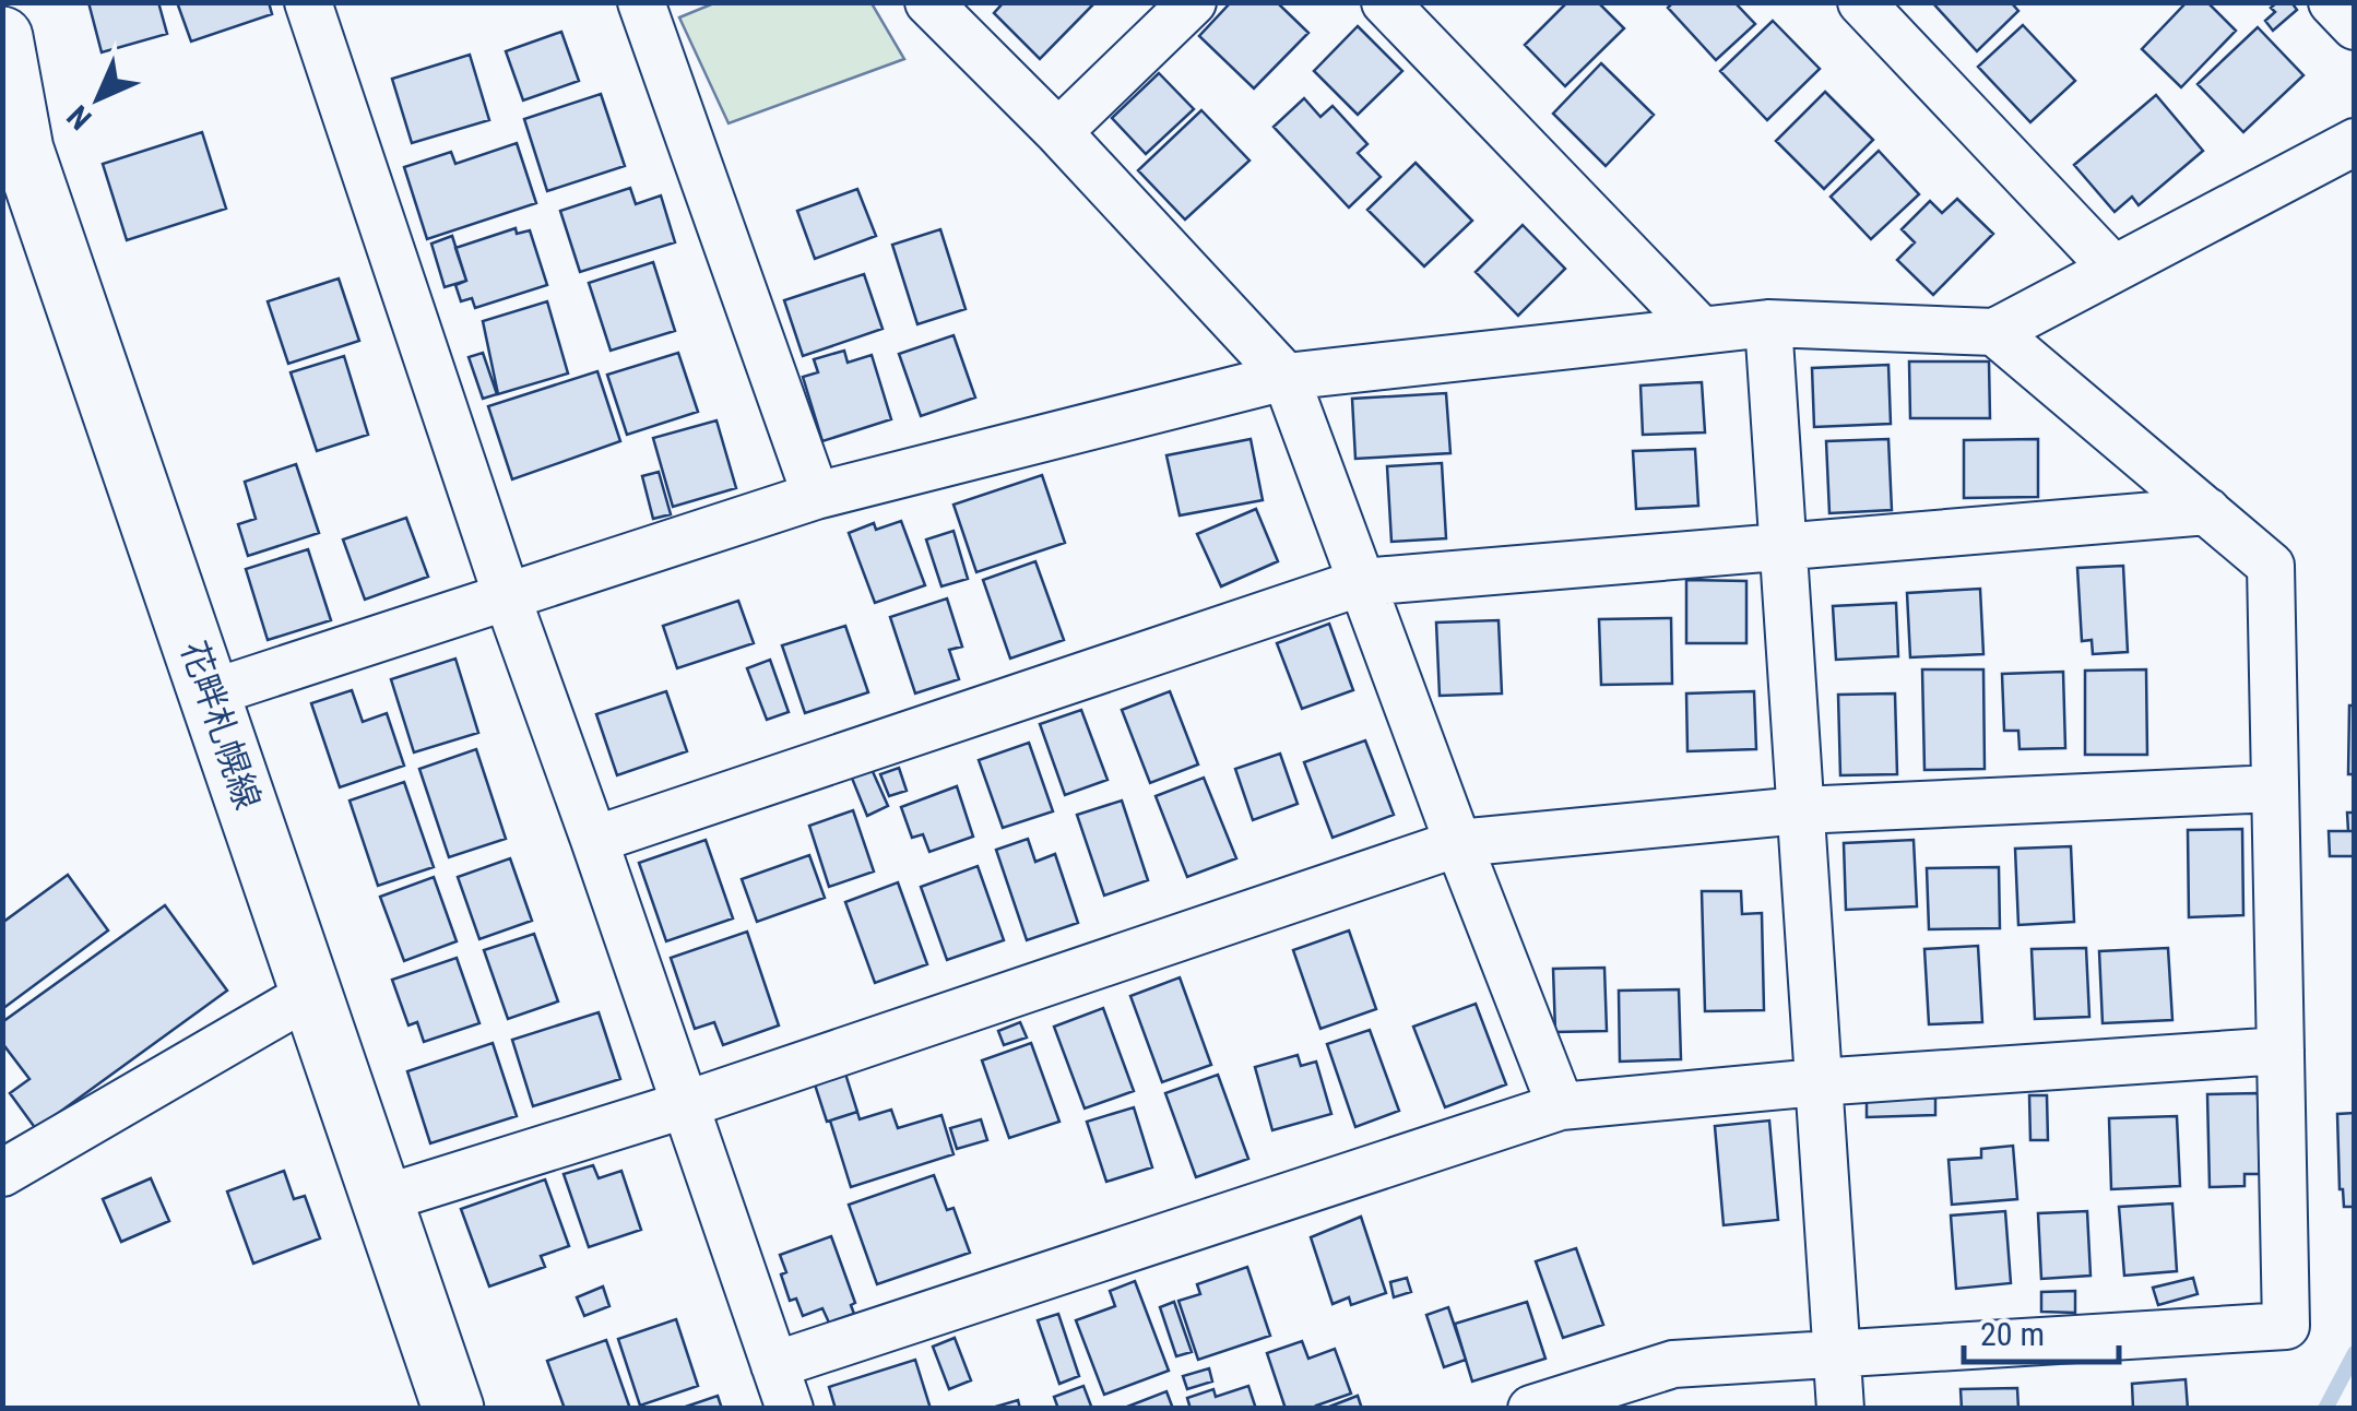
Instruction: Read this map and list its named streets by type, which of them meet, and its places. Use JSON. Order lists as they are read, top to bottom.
{
  "streets": {
    "main road": ["花畔札幌線"]
  },
  "scale_bar": "20 m",
  "north": "bottom left"
}
